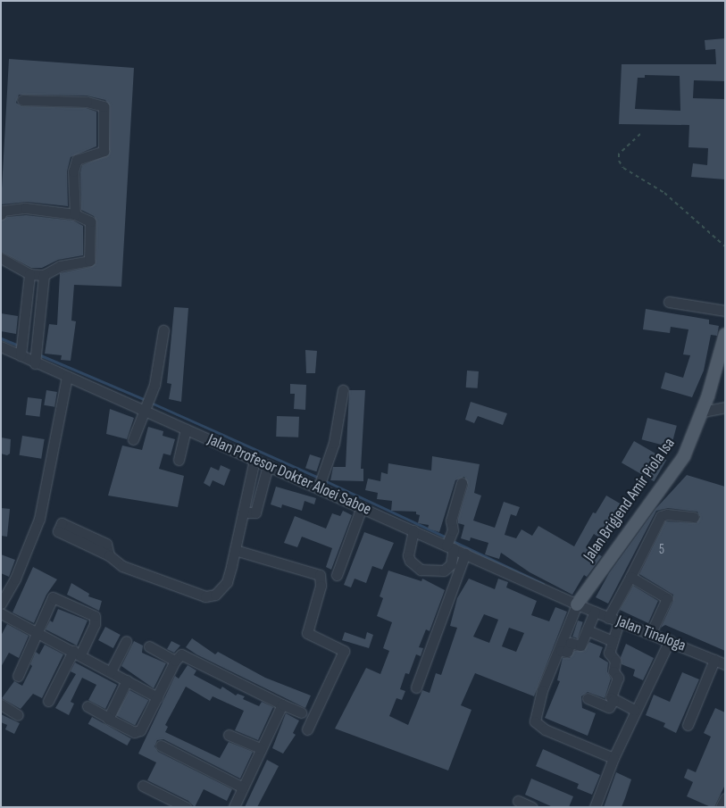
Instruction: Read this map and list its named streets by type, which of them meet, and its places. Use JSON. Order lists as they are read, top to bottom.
{
  "streets": {
    "main road": ["Jalan Brigjend Amir Piola Isa"],
    "street": ["Jalan Profesor Dokter Aloei Saboe", "Jalan Tinaloga"]
  },
  "crossings": [
    ["Jalan Profesor Dokter Aloei Saboe", "Jalan Brigjend Amir Piola Isa"],
    ["Jalan Profesor Dokter Aloei Saboe", "Jalan Tinaloga"],
    ["Jalan Brigjend Amir Piola Isa", "Jalan Tinaloga"]
  ],
  "house_numbers": ["5"]
}
